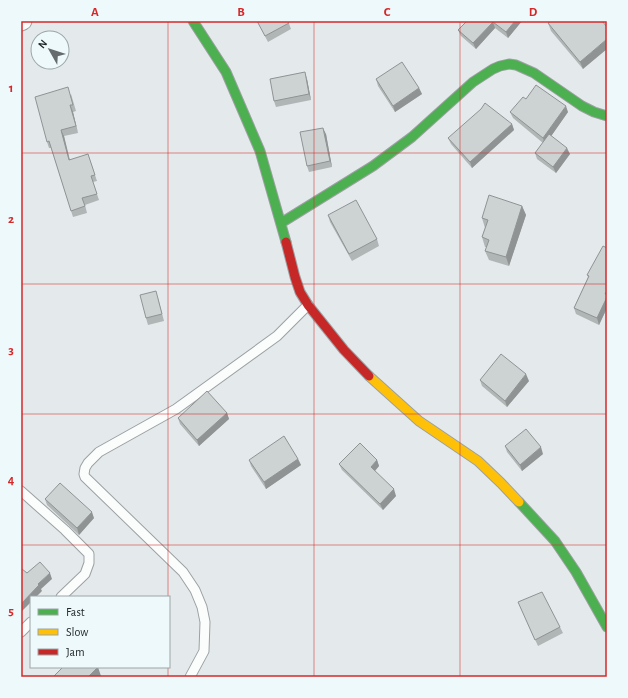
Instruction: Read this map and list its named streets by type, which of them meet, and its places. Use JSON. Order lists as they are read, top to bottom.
{
  "legend": ["Fast", "Slow", "Jam"],
  "north": "top left",
  "grid": {
    "columns": [
      "A",
      "B",
      "C",
      "D"
    ],
    "rows": [
      "1",
      "2",
      "3",
      "4",
      "5"
    ]
  }
}
